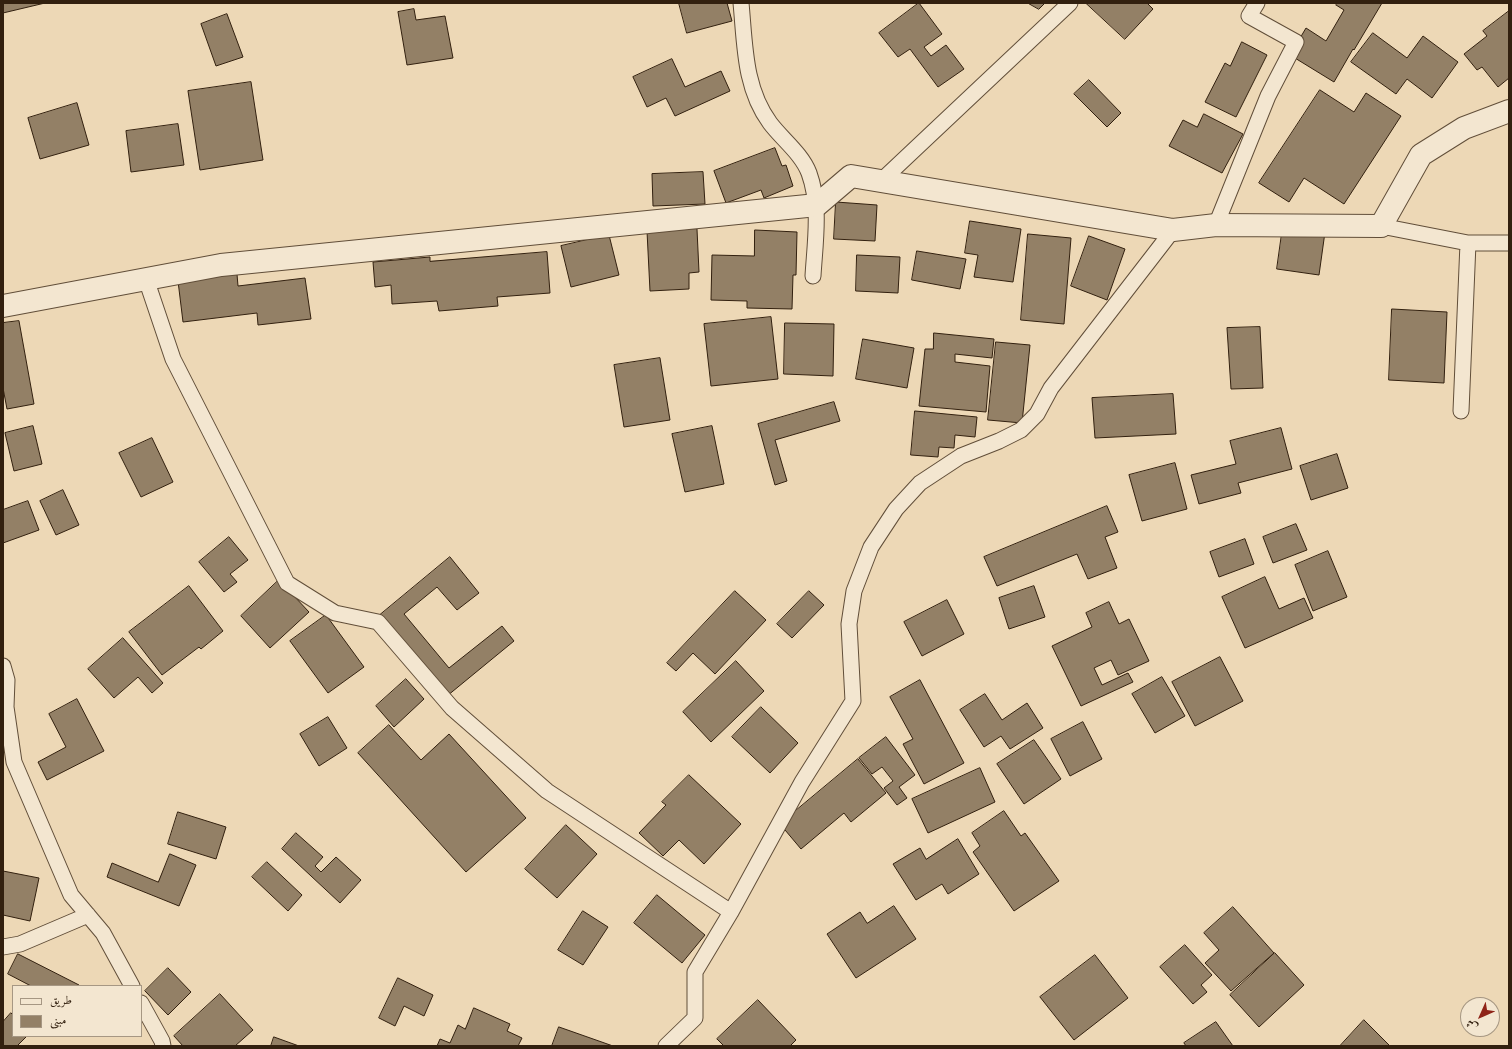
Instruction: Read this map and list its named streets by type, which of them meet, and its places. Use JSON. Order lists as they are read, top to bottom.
{
  "legend": ["طريق", "مبنى"],
  "north": "bottom left"
}
